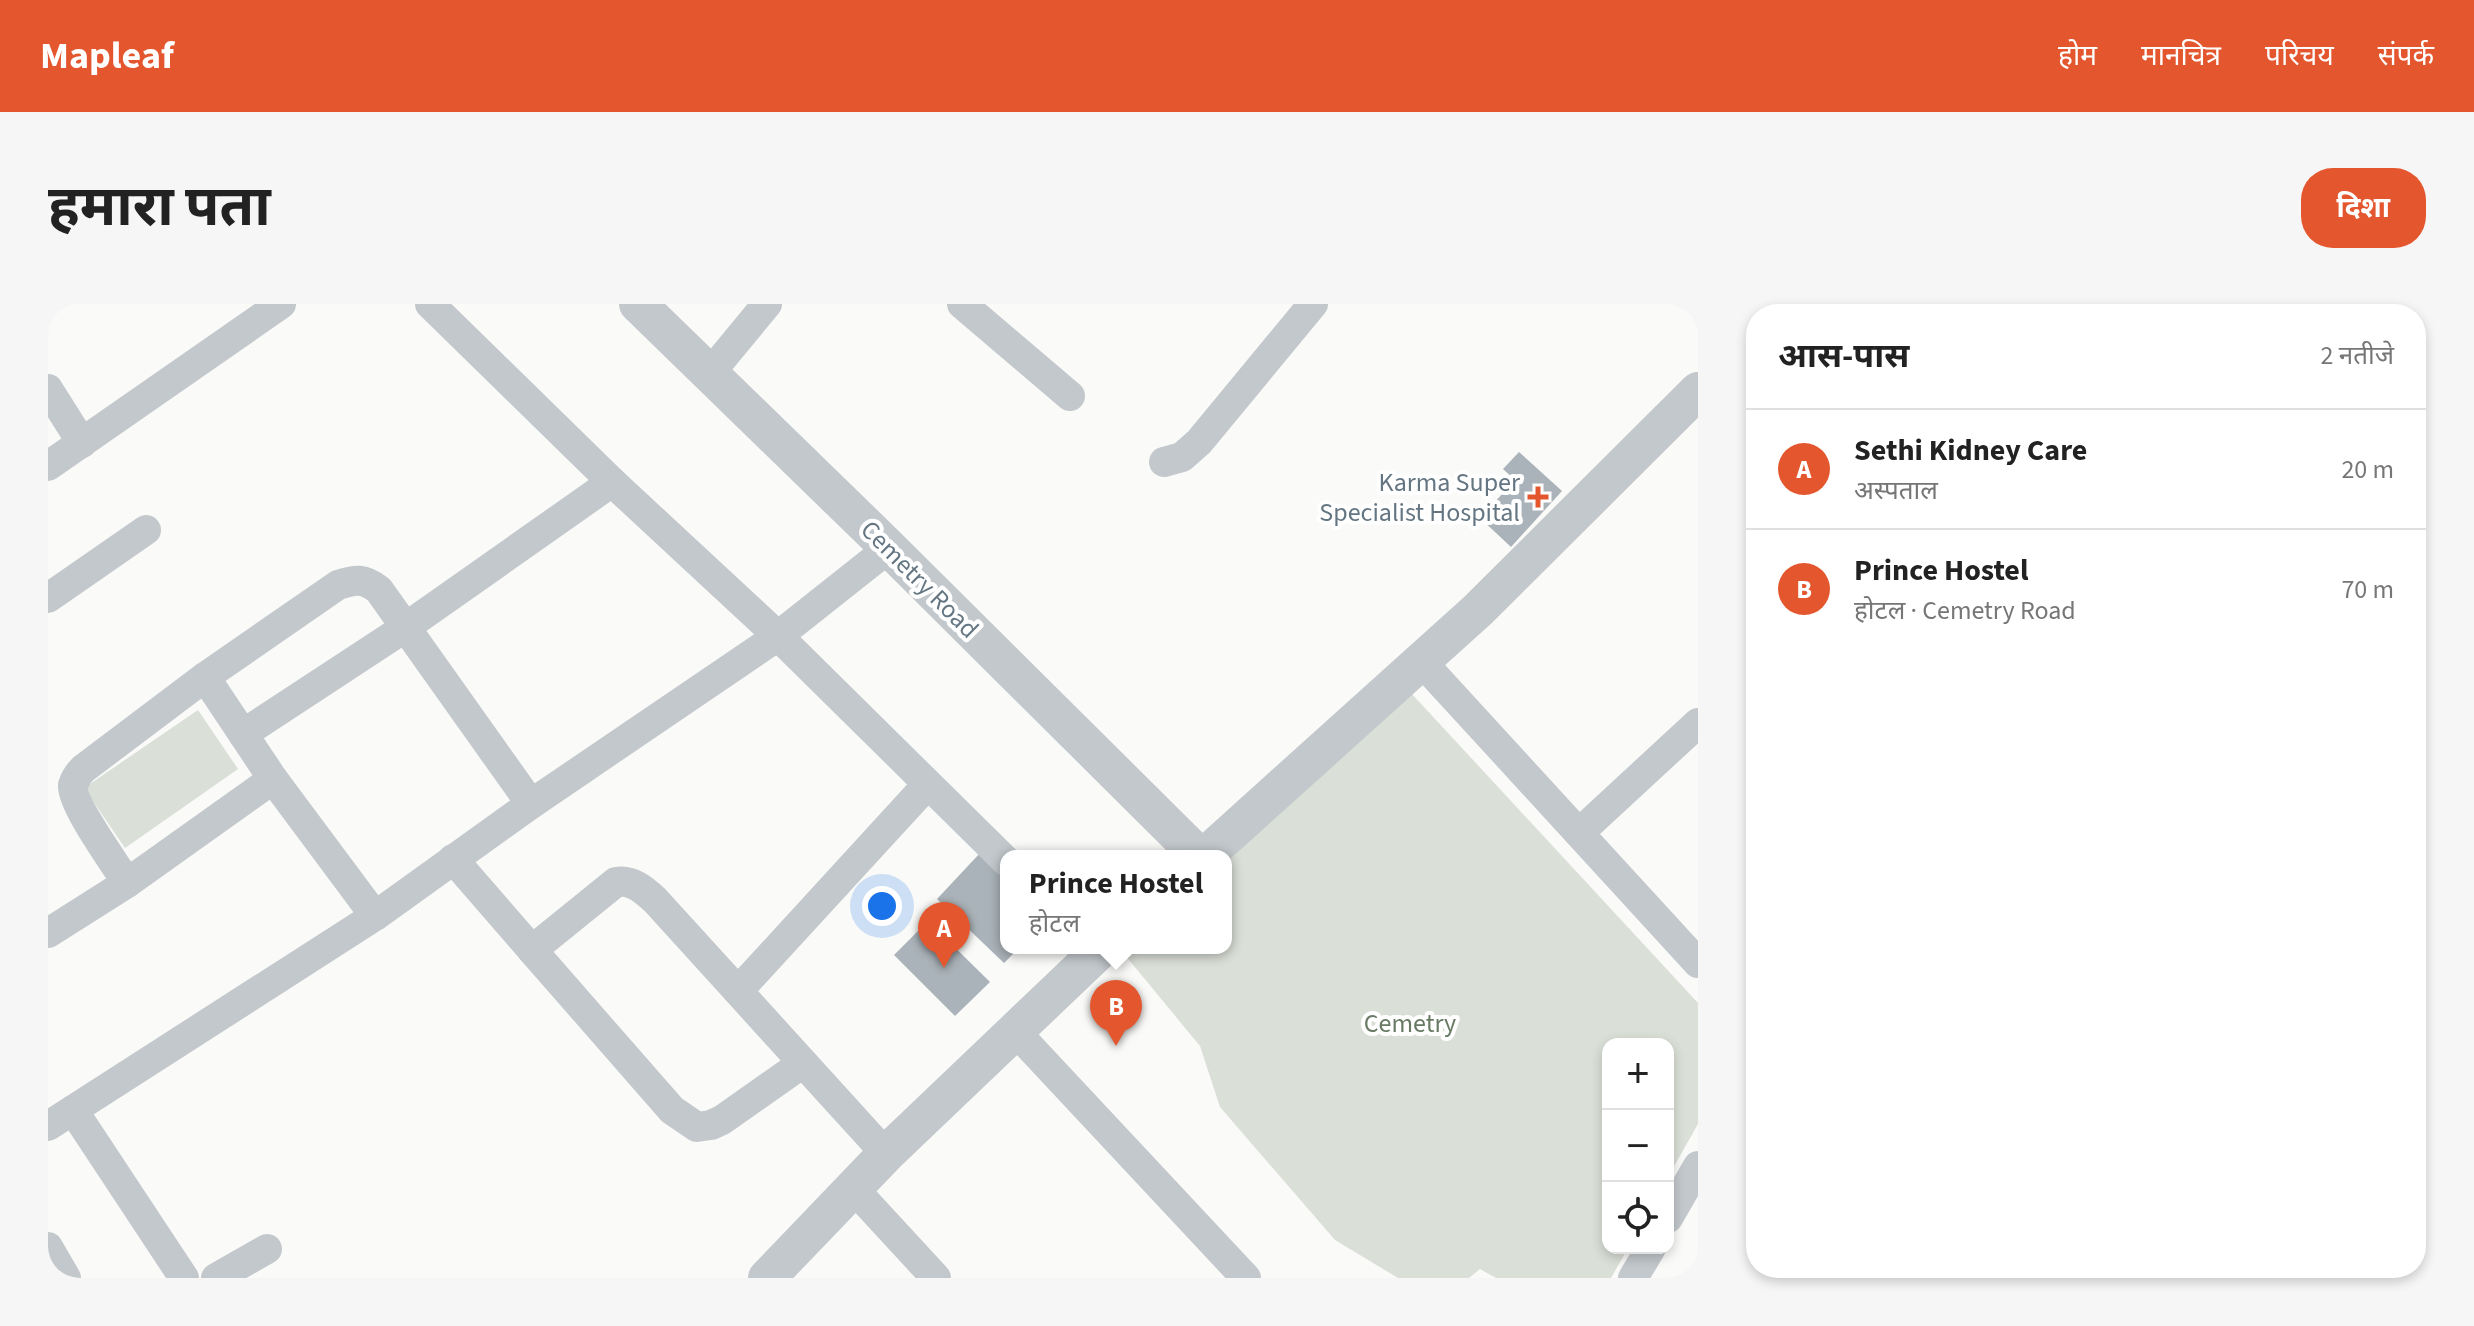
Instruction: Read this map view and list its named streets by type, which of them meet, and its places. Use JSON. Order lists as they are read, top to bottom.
{
  "streets": {
    "street": ["Cemetry Road"]
  },
  "parks": ["Cemetry"],
  "places": {
    "health": ["Karma Super Specialist Hospital"]
  },
  "page": {
    "header": "Mapleaf",
    "nav": [
      "होम",
      "मानचित्र",
      "परिचय",
      "संपर्क"
    ],
    "title": "हमारा पता",
    "buttons": "दिशा",
    "heading": ["आस-पास", "2 नतीजे"],
    "list": [
      {
        "mark": "A",
        "name": "Sethi Kidney Care",
        "note": "अस्पताल",
        "value": "20 m"
      },
      {
        "mark": "B",
        "name": "Prince Hostel",
        "note": "होटल · Cemetry Road",
        "value": "70 m"
      }
    ],
    "popup": ["Prince Hostel", "होटल"],
    "pins": ["A", "B"],
    "map_buttons": ["+", "−"]
  }
}
